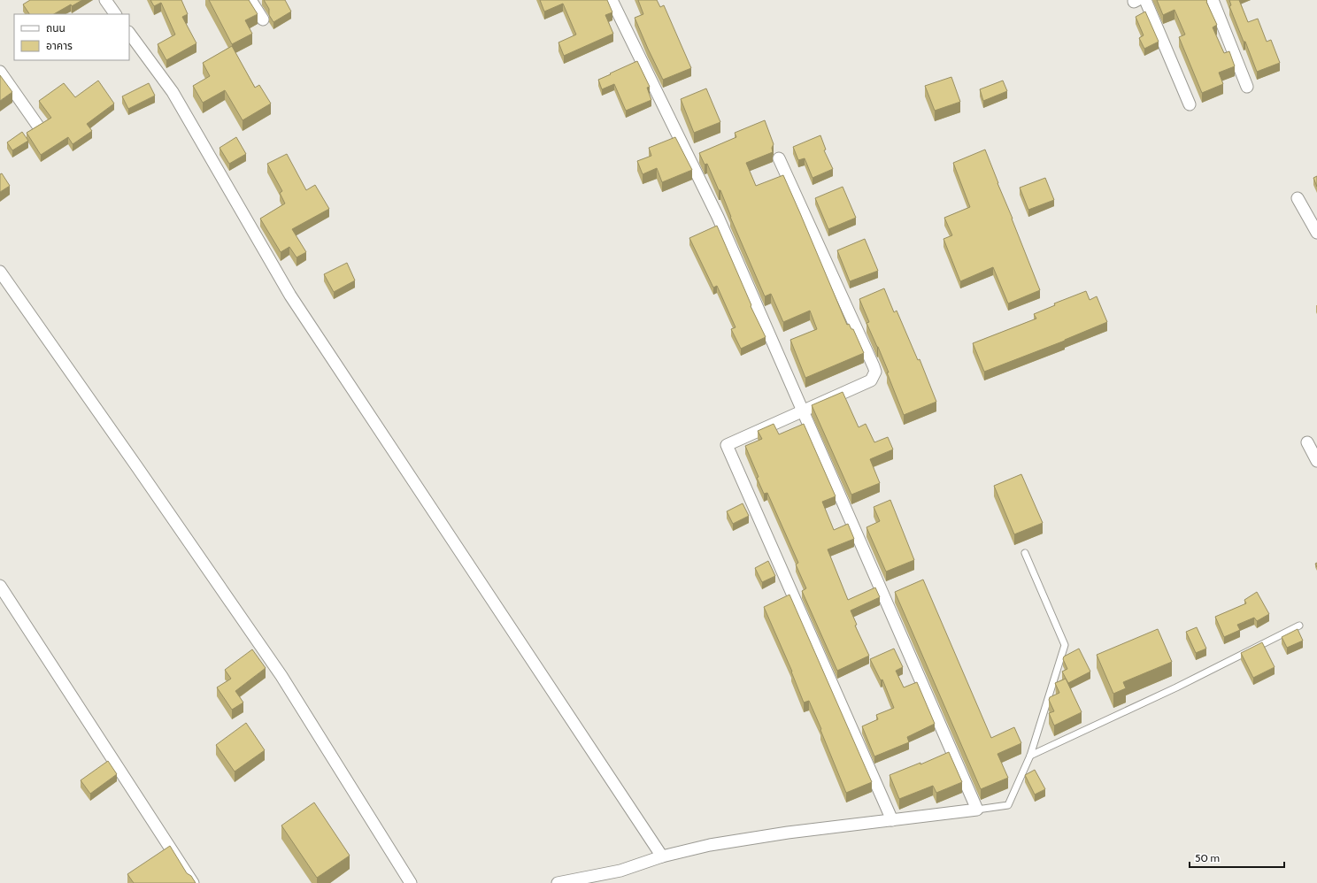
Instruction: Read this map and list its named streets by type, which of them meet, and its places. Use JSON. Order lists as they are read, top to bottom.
{
  "legend": ["ถนน", "อาคาร"],
  "scale_bar": "50 m"
}
